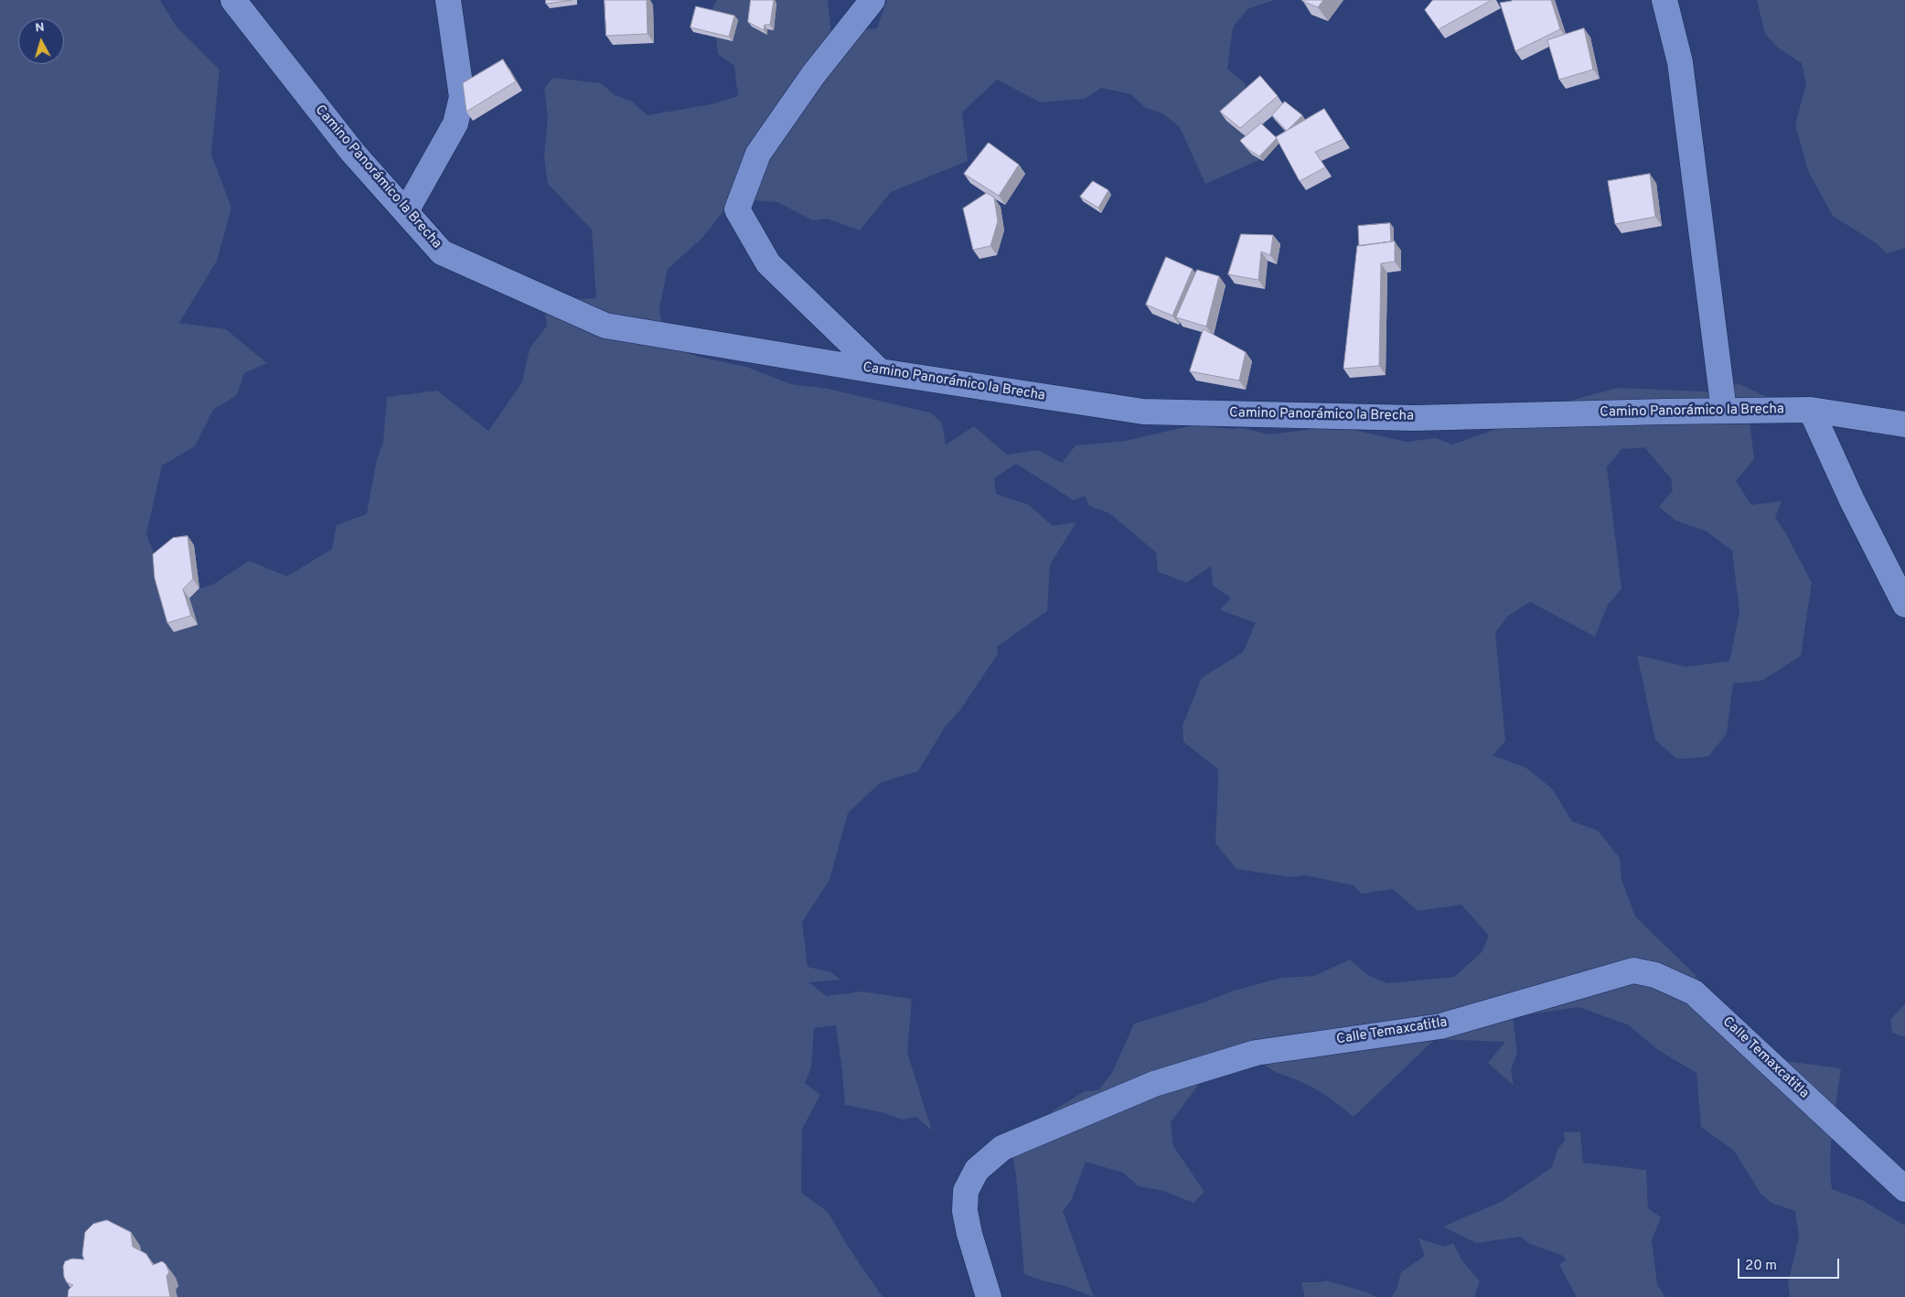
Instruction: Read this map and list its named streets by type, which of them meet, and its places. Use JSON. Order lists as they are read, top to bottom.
{
  "streets": {
    "street": ["Camino Panorámico la Brecha", "Calle Temaxcatitla"]
  },
  "scale_bar": "20 m",
  "north": "top"
}
